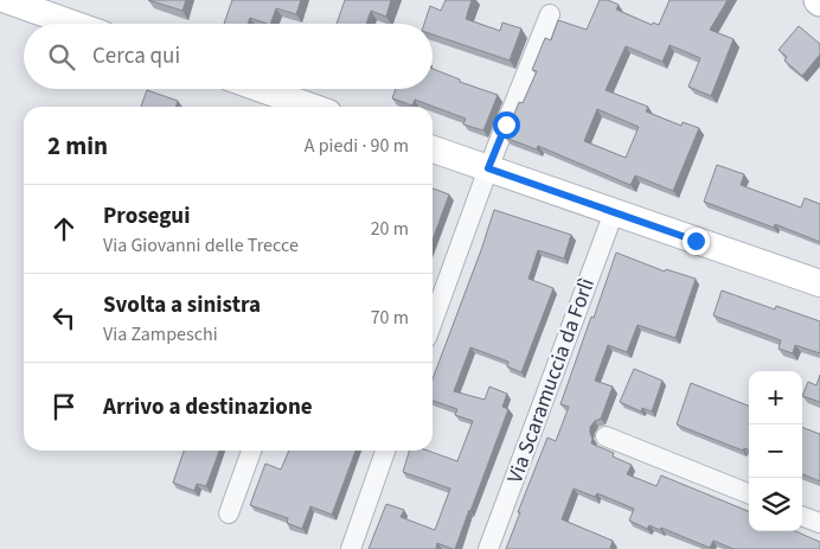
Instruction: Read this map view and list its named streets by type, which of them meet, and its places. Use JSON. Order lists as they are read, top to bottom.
{
  "streets": {
    "street": ["Via Scaramuccia da Forlì"]
  },
  "page": {
    "search": "Cerca qui",
    "heading": ["2 min", "A piedi · 90 m"],
    "list": [
      ["Prosegui", "Via Giovanni delle Trecce", "20 m"],
      ["Svolta a sinistra", "Via Zampeschi", "70 m"],
      "Arrivo a destinazione"
    ],
    "map_buttons": ["+", "−"]
  }
}
